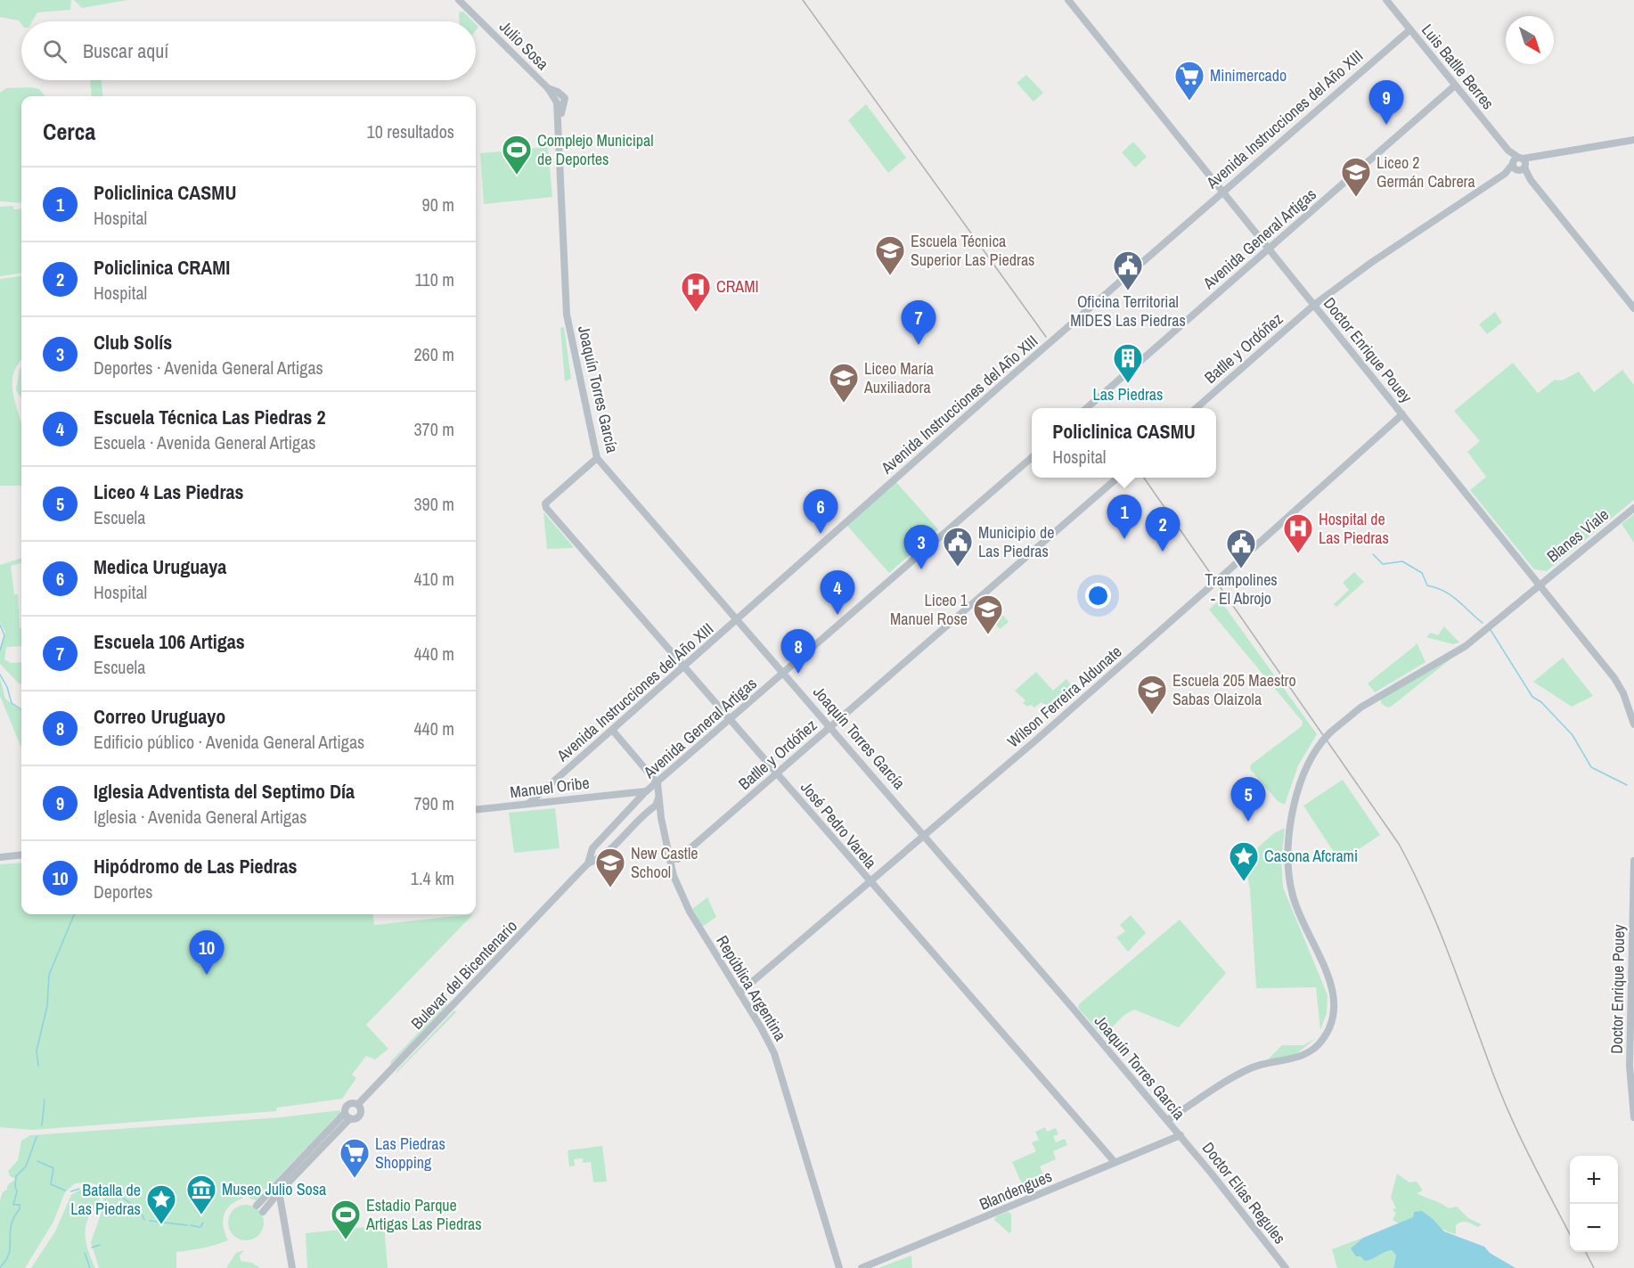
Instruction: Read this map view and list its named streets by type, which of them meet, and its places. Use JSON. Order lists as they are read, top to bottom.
{
  "streets": {
    "street": [
      "Julio Sosa",
      "Luis Batlle Berres",
      "Avenida Instrucciones del Año XIII",
      "Avenida General Artigas",
      "Batlle y Ordóñez",
      "Doctor Enrique Pouey",
      "Joaquín Torres García",
      "Blanes Viale",
      "Wilson Ferreira Aldunate",
      "Manuel Oribe",
      "José Pedro Varela",
      "Bulevar del Bicentenario",
      "República Argentina",
      "Blandengues",
      "Doctor Elías Regules"
    ]
  },
  "crossings": [
    ["Julio Sosa", "Joaquín Torres García"],
    ["Luis Batlle Berres", "Avenida Instrucciones del Año XIII"],
    ["Luis Batlle Berres", "Avenida General Artigas"],
    ["Luis Batlle Berres", "Batlle y Ordóñez"],
    ["Avenida Instrucciones del Año XIII", "Doctor Enrique Pouey"],
    ["Avenida Instrucciones del Año XIII", "Joaquín Torres García"],
    ["Avenida Instrucciones del Año XIII", "Manuel Oribe"],
    ["Avenida Instrucciones del Año XIII", "José Pedro Varela"],
    ["Avenida General Artigas", "Doctor Enrique Pouey"],
    ["Avenida General Artigas", "Joaquín Torres García"],
    ["Avenida General Artigas", "José Pedro Varela"],
    ["Avenida General Artigas", "Bulevar del Bicentenario"],
    ["Avenida General Artigas", "República Argentina"],
    ["Batlle y Ordóñez", "Doctor Enrique Pouey"],
    ["Batlle y Ordóñez", "Joaquín Torres García"],
    ["Batlle y Ordóñez", "José Pedro Varela"],
    ["Batlle y Ordóñez", "República Argentina"],
    ["Doctor Enrique Pouey", "Blanes Viale"],
    ["Doctor Enrique Pouey", "Wilson Ferreira Aldunate"],
    ["Joaquín Torres García", "Blanes Viale"],
    ["Joaquín Torres García", "Wilson Ferreira Aldunate"],
    ["Joaquín Torres García", "José Pedro Varela"],
    ["Joaquín Torres García", "Blandengues"],
    ["Joaquín Torres García", "Doctor Elías Regules"],
    ["Wilson Ferreira Aldunate", "José Pedro Varela"],
    ["Wilson Ferreira Aldunate", "República Argentina"],
    ["José Pedro Varela", "Blandengues"],
    ["Bulevar del Bicentenario", "República Argentina"],
    ["Blandengues", "Doctor Elías Regules"]
  ],
  "places": {
    "supermarket": ["Minimercado", "Las Piedras Shopping"],
    "sports": ["Complejo Municipal de Deportes", "Estadio Parque Artigas Las Piedras"],
    "school or university": [
      "Liceo 2 Germán Cabrera",
      "Escuela Técnica Superior Las Piedras",
      "Liceo María Auxiliadora",
      "Liceo 1 Manuel Rose",
      "Escuela 205 Maestro Sabas Olaizola",
      "New Castle School"
    ],
    "public building": ["Oficina Territorial MIDES Las Piedras", "Municipio de Las Piedras", "Trampolines - El Abrojo"],
    "hospital": ["CRAMI", "Hospital de Las Piedras"],
    "building": ["Las Piedras"],
    "place": ["Casona Afcrami", "Batalla de Las Piedras"],
    "museum": ["Museo Julio Sosa"]
  },
  "north": "bottom right",
  "page": {
    "search": "Buscar aquí",
    "pins": [
      "9",
      "7",
      "6",
      "1",
      "2",
      "3",
      "4",
      "8",
      "5",
      "10"
    ],
    "heading": ["Cerca", "10 resultados"],
    "list": [
      {
        "mark": "1",
        "name": "Policlinica CASMU",
        "note": "Hospital",
        "value": "90 m"
      },
      {
        "mark": "2",
        "name": "Policlinica CRAMI",
        "note": "Hospital",
        "value": "110 m"
      },
      {
        "mark": "3",
        "name": "Club Solís",
        "note": "Deportes · Avenida General Artigas",
        "value": "260 m"
      },
      {
        "mark": "4",
        "name": "Escuela Técnica Las Piedras 2",
        "note": "Escuela · Avenida General Artigas",
        "value": "370 m"
      },
      {
        "mark": "5",
        "name": "Liceo 4 Las Piedras",
        "note": "Escuela",
        "value": "390 m"
      },
      {
        "mark": "6",
        "name": "Medica Uruguaya",
        "note": "Hospital",
        "value": "410 m"
      },
      {
        "mark": "7",
        "name": "Escuela 106 Artigas",
        "note": "Escuela",
        "value": "440 m"
      },
      {
        "mark": "8",
        "name": "Correo Uruguayo",
        "note": "Edificio público · Avenida General Artigas",
        "value": "440 m"
      },
      {
        "mark": "9",
        "name": "Iglesia Adventista del Septimo Día",
        "note": "Iglesia · Avenida General Artigas",
        "value": "790 m"
      },
      {
        "mark": "10",
        "name": "Hipódromo de Las Piedras",
        "note": "Deportes",
        "value": "1.4 km"
      }
    ],
    "popup": ["Policlinica CASMU", "Hospital"],
    "map_buttons": ["+", "−"]
  }
}
